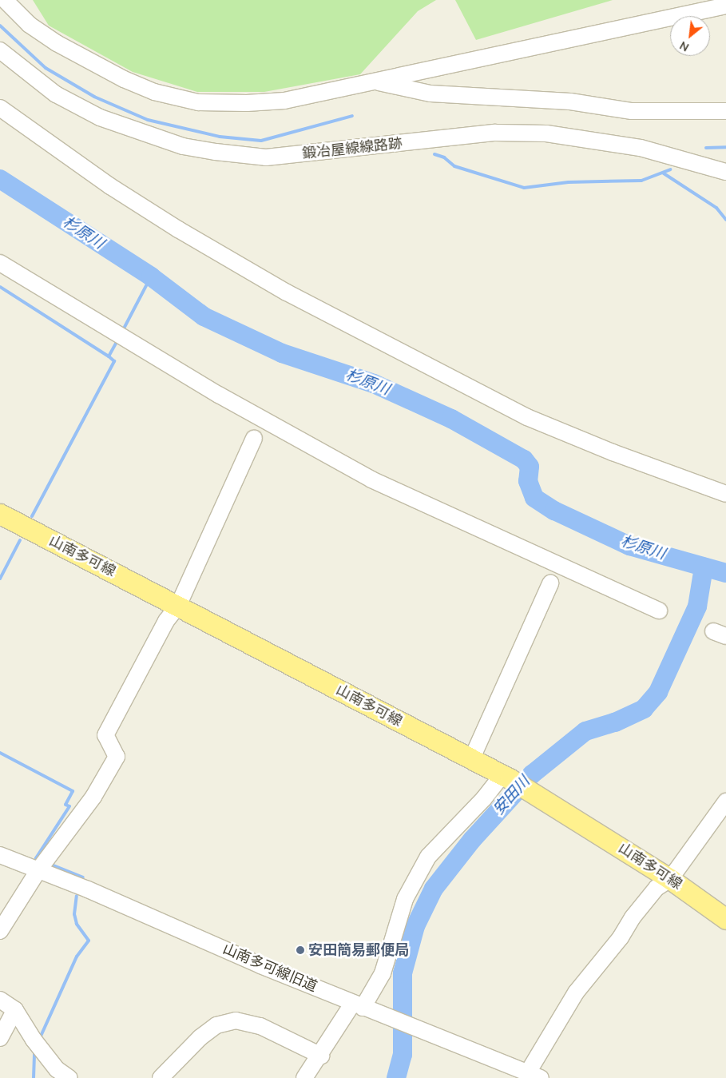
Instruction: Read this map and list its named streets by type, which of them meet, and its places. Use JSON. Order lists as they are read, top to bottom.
{
  "streets": {
    "main road": ["山南多可線"],
    "street": ["鍛冶屋線線路跡", "山南多可線旧道"]
  },
  "water": ["杉原川", "安田川"],
  "places": ["安田簡易郵便局"],
  "north": "bottom left"
}
